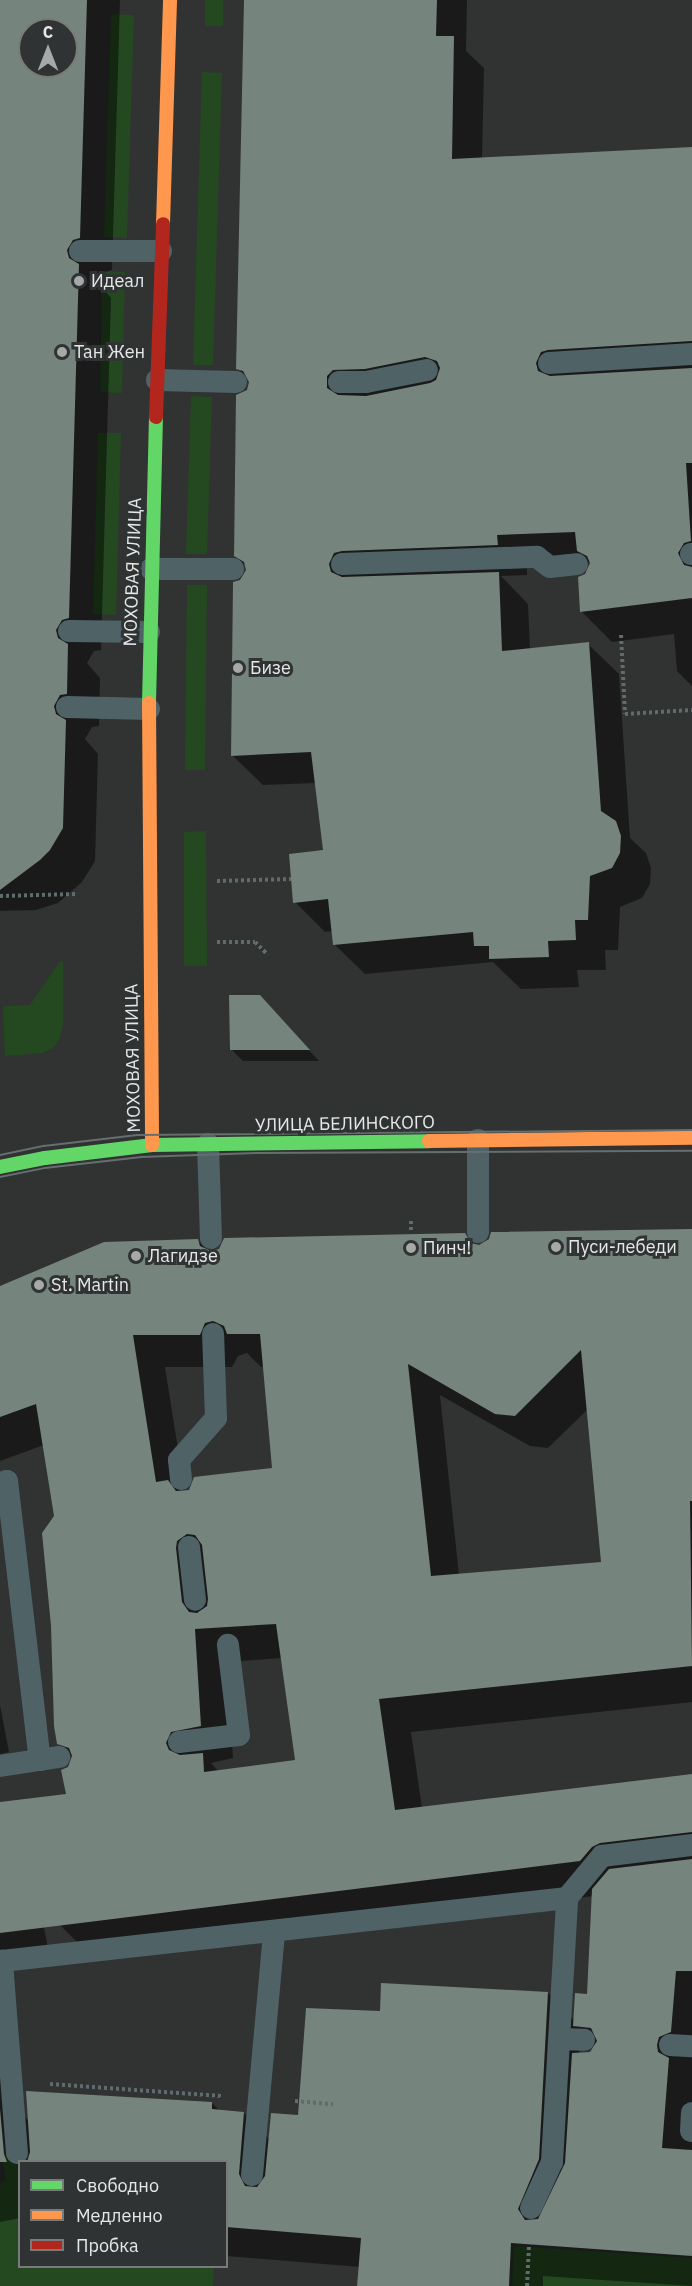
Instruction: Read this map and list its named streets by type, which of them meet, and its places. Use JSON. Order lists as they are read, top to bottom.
{
  "streets": {
    "street": ["МОХОВАЯ УЛИЦА", "УЛИЦА БЕЛИНСКОГО"]
  },
  "crossings": [
    ["МОХОВАЯ УЛИЦА", "УЛИЦА БЕЛИНСКОГО"]
  ],
  "places": [
    "Идеал",
    "Тан Жен",
    "Бизе",
    "Пуси-лебеди",
    "Пинч!",
    "Лагидзе",
    "St. Martin"
  ],
  "legend": ["Свободно", "Медленно", "Пробка"],
  "north": "top"
}
